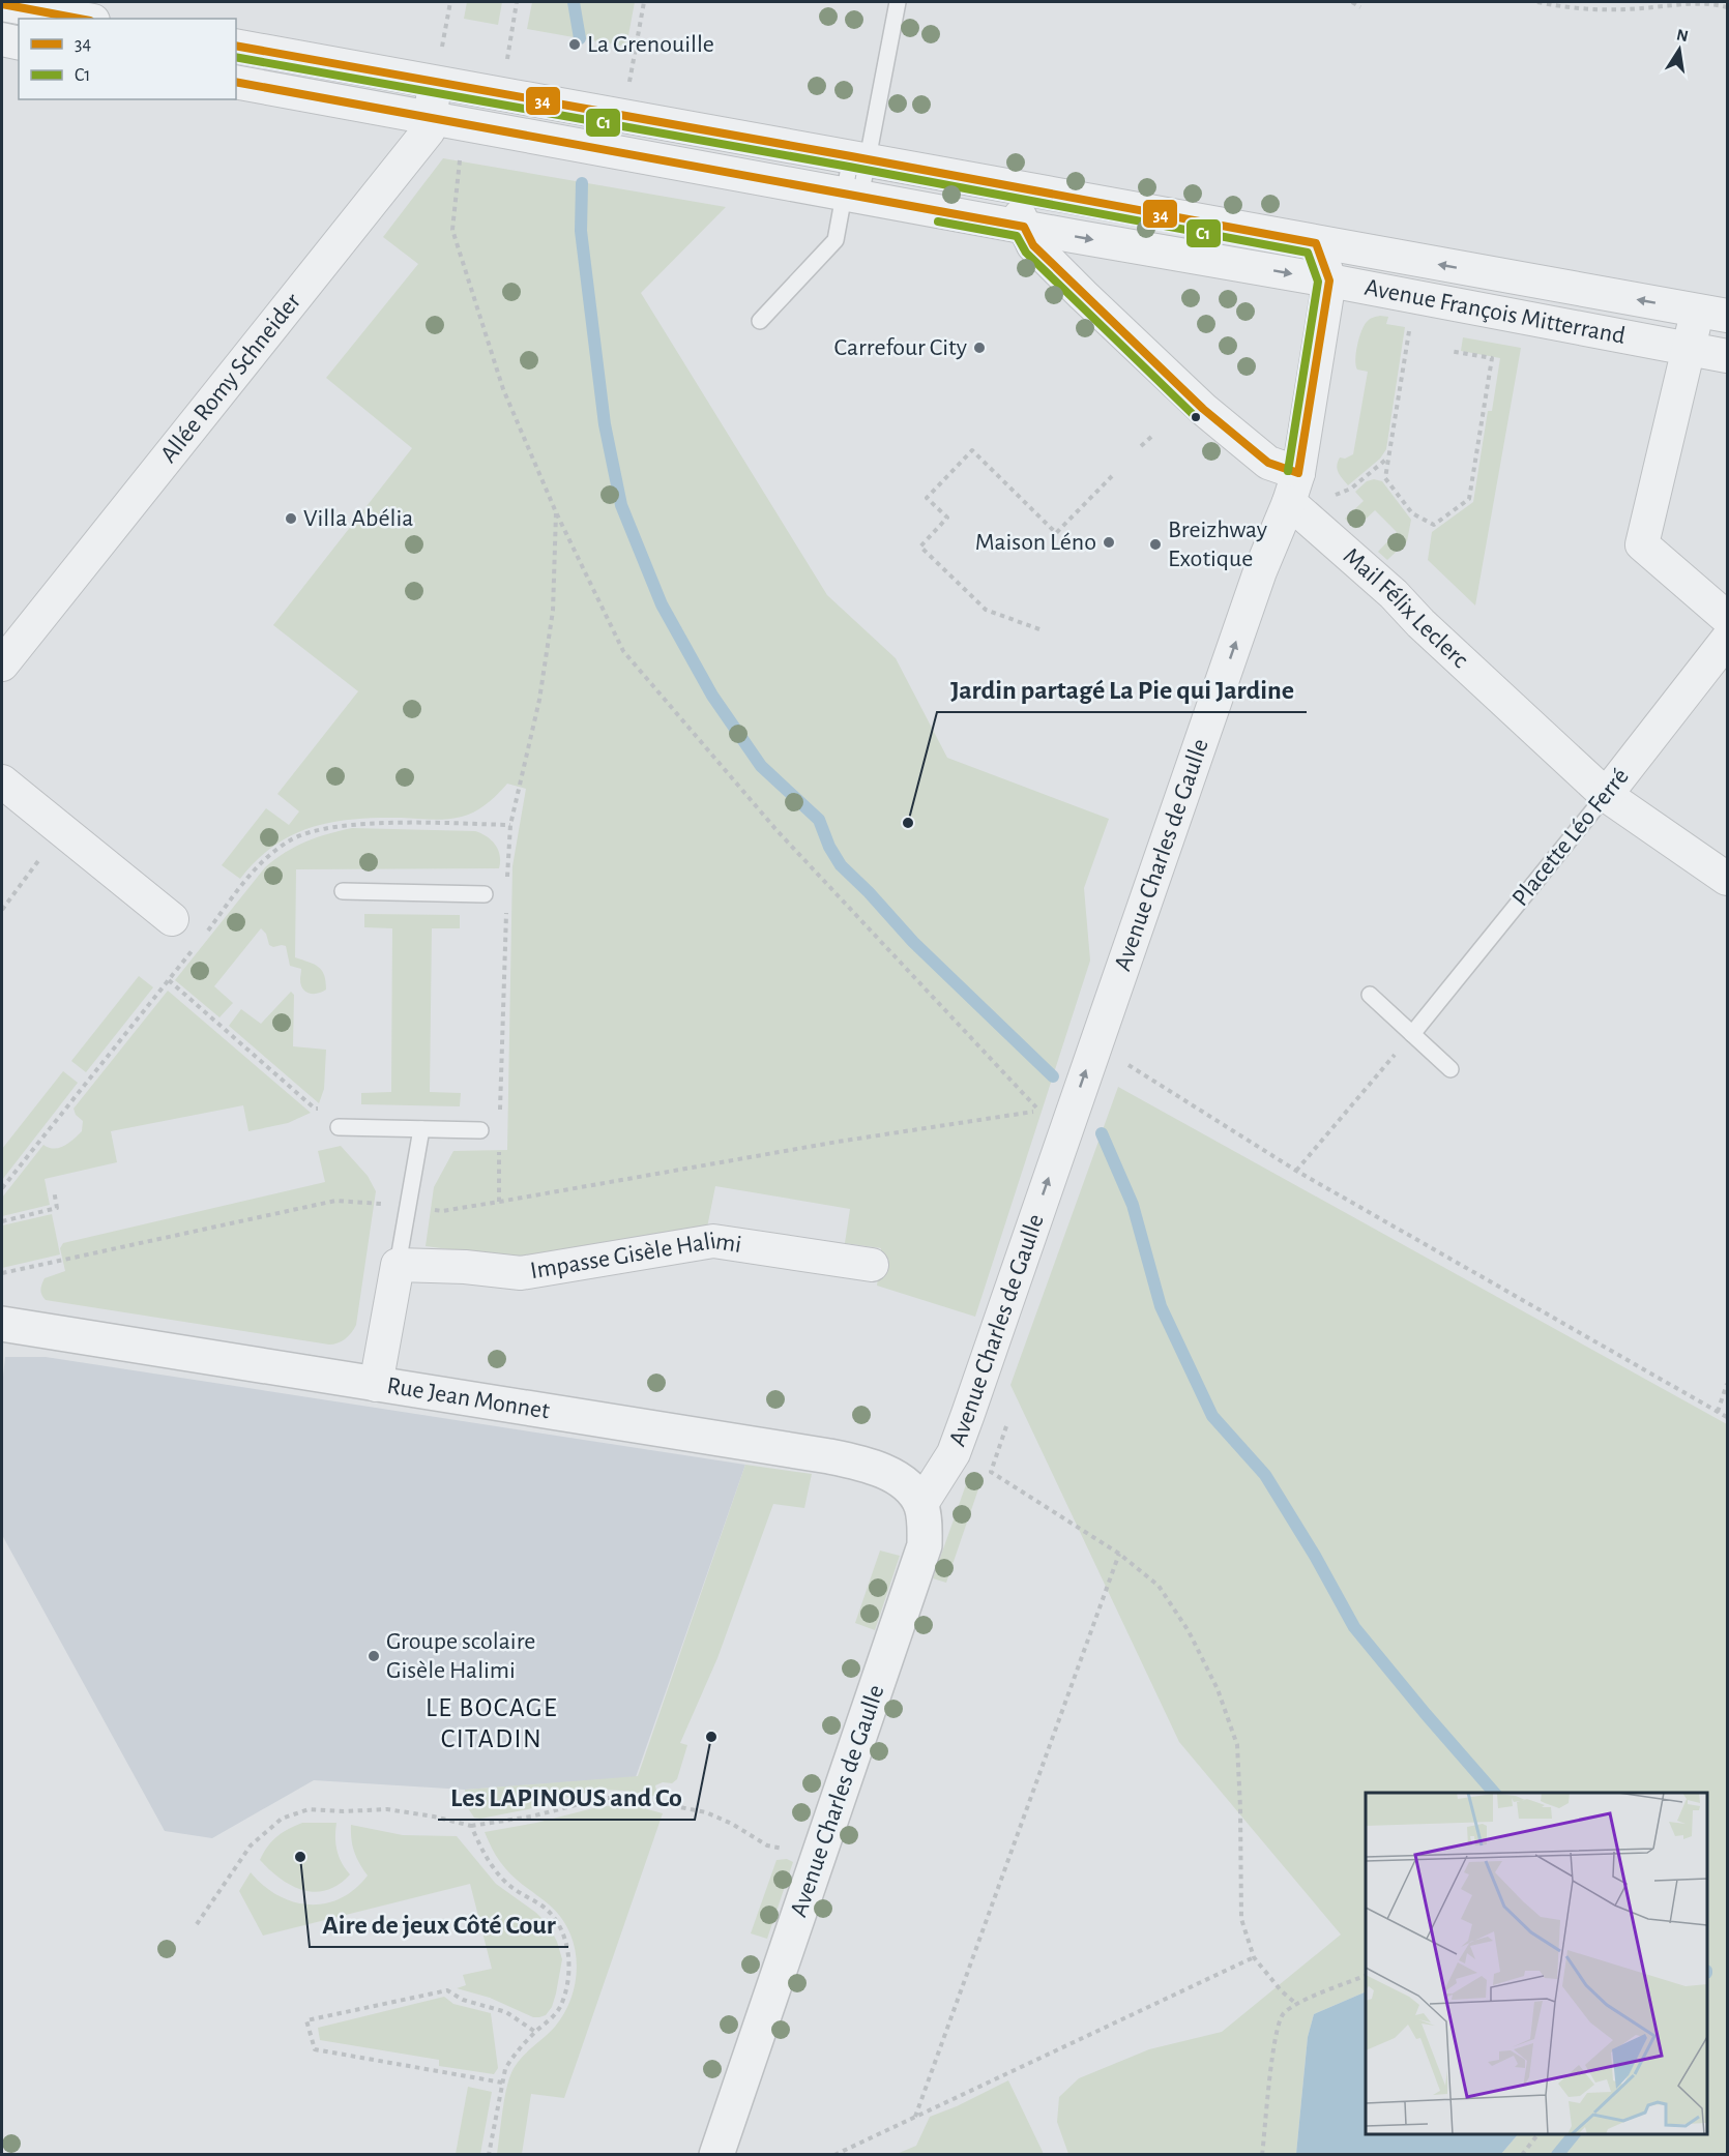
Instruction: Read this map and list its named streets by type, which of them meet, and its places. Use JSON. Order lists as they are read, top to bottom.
{
  "streets": {
    "street": [
      "Avenue François Mitterrand",
      "Allée Romy Schneider",
      "Mail Félix Leclerc",
      "Placette Léo Ferré",
      "Avenue Charles de Gaulle",
      "Impasse Gisèle Halimi",
      "Rue Jean Monnet"
    ]
  },
  "crossings": [
    ["Avenue François Mitterrand", "Allée Romy Schneider"],
    ["Mail Félix Leclerc", "Placette Léo Ferré"],
    ["Mail Félix Leclerc", "Avenue Charles de Gaulle"],
    ["Avenue Charles de Gaulle", "Rue Jean Monnet"]
  ],
  "one_way": ["Avenue Charles de Gaulle"],
  "districts": ["LE BOCAGE CITADIN"],
  "places": [
    "La Grenouille",
    "Carrefour City",
    "Villa Abélia",
    "Maison Léno",
    "Breizhway Exotique",
    "Jardin partagé La Pie qui Jardine",
    "Groupe scolaire Gisèle Halimi",
    "Les LAPINOUS and Co",
    "Aire de jeux Côté Cour"
  ],
  "lines": ["transit line 34", "transit line C1"],
  "legend": ["34", "C1"],
  "north": "top"
}
